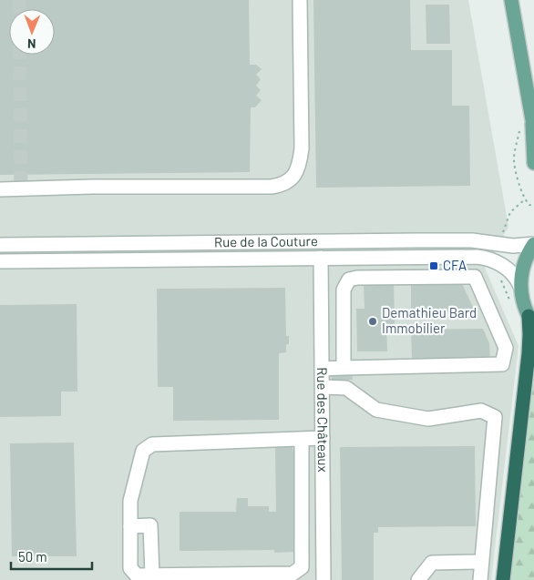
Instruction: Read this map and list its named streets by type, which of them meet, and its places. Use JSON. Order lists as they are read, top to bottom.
{
  "streets": {
    "street": ["Rue de la Couture", "Rue des Châteaux"]
  },
  "crossings": [
    ["Rue de la Couture", "Rue des Châteaux"]
  ],
  "places": {
    "transit": ["CFA"],
    "other": ["Demathieu Bard Immobilier"]
  },
  "scale_bar": "50 m",
  "north": "bottom"
}
